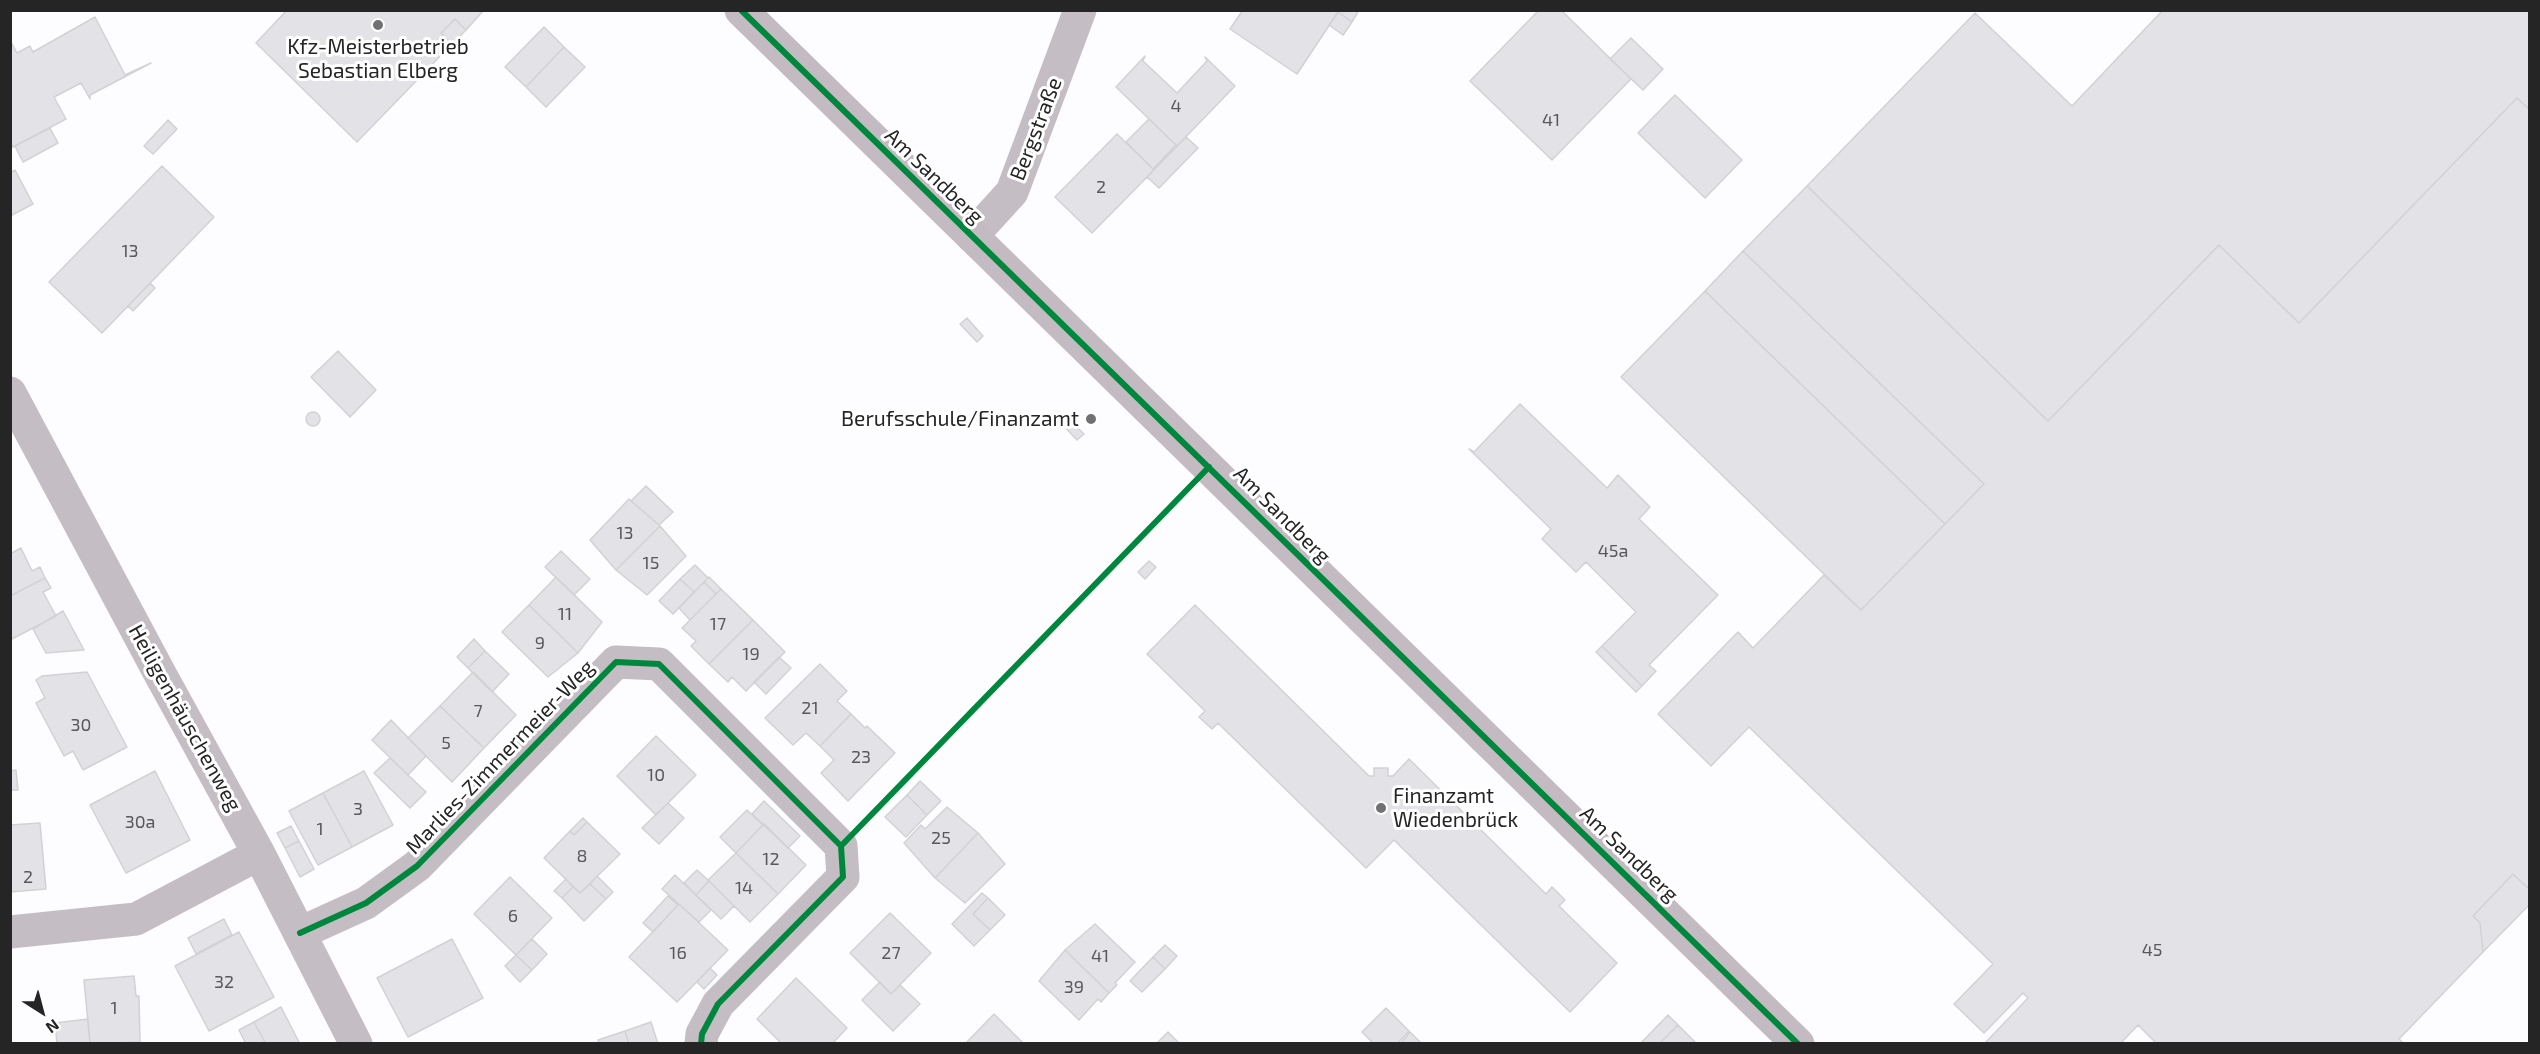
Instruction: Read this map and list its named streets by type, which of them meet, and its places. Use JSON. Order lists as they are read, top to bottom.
{
  "streets": {
    "main road": ["Am Sandberg"],
    "street": ["Bergstraße", "Heiligenhäuschenweg", "Marlies-Zimmermeier-Weg"]
  },
  "crossings": [
    ["Bergstraße", "Am Sandberg"],
    ["Heiligenhäuschenweg", "Marlies-Zimmermeier-Weg"]
  ],
  "places": ["Kfz-Meisterbetrieb Sebastian Elberg", "Berufsschule/Finanzamt", "Finanzamt Wiedenbrück"],
  "house_numbers": [
    "4",
    "41",
    "2",
    "13",
    "13",
    "45a",
    "15",
    "11",
    "17",
    "9",
    "19",
    "21",
    "7",
    "30",
    "5",
    "23",
    "10",
    "3",
    "30a",
    "1",
    "25",
    "8",
    "12",
    "2",
    "14",
    "6",
    "45",
    "16",
    "27",
    "41",
    "32",
    "39",
    "1"
  ],
  "north": "bottom right"
}
